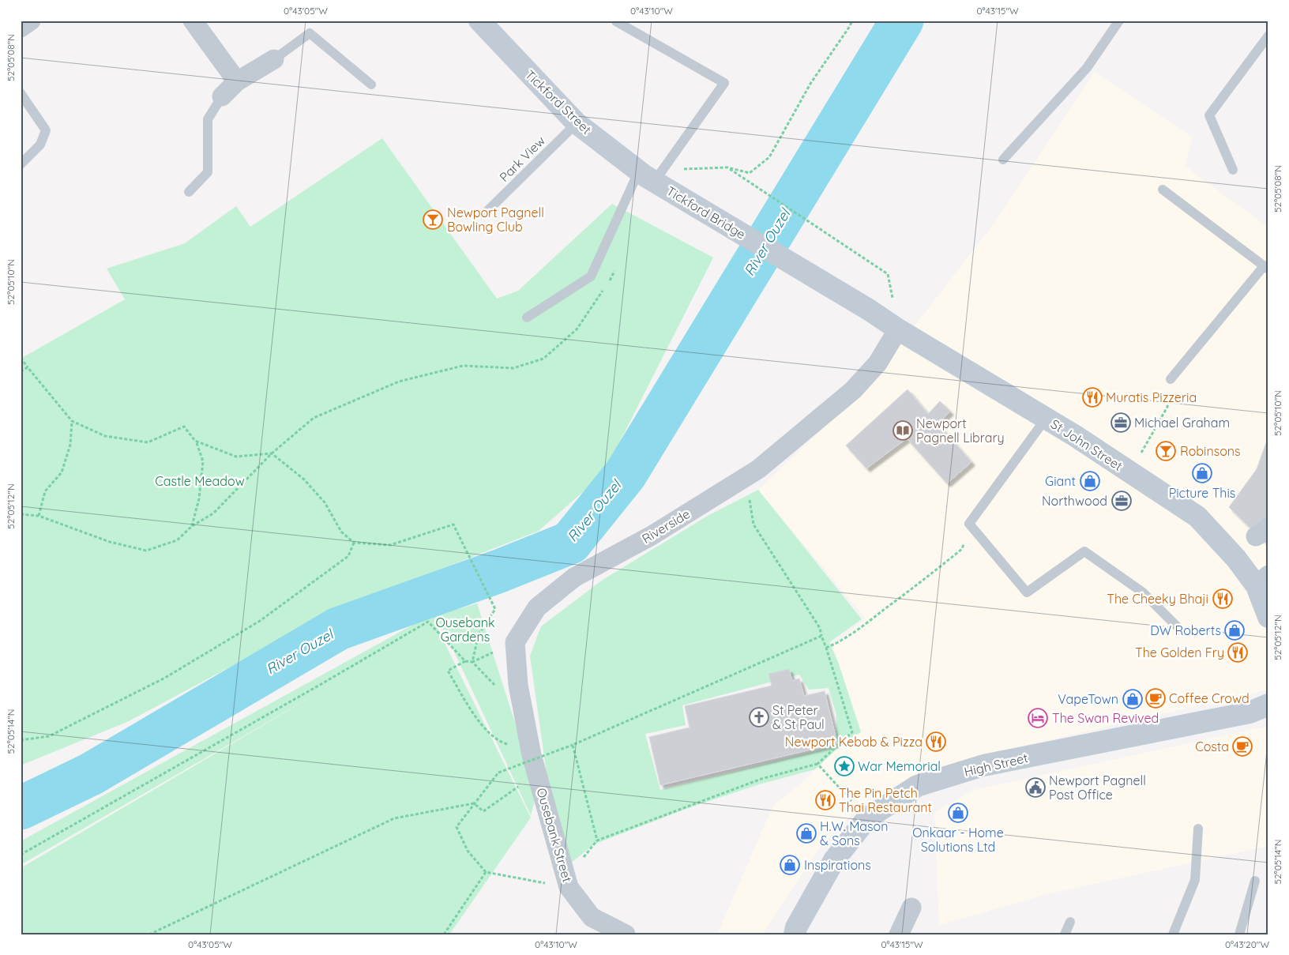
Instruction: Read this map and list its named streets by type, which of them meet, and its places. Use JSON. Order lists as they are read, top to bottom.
{
  "streets": {
    "main road": [
      "Tickford Street",
      "Tickford Bridge",
      "St John Street",
      "High Street"
    ],
    "street": ["Riverside", "Ousebank Street"],
    "lane": ["Park View"]
  },
  "crossings": [
    ["Tickford Street", "Park View"],
    ["Tickford Street", "Tickford Bridge"],
    ["Tickford Bridge", "St John Street"],
    ["St John Street", "Riverside"],
    ["Riverside", "Ousebank Street"]
  ],
  "water": ["River Ouzel"],
  "parks": ["Castle Meadow", "Ousebank Gardens"],
  "places": {
    "bar": ["Newport Pagnell Bowling Club", "Robinsons"],
    "restaurant": [
      "Muratis Pizzeria",
      "The Cheeky Bhaji",
      "The Golden Fry",
      "Newport Kebab & Pizza",
      "The Pin Petch Thai Restaurant"
    ],
    "office": ["Michael Graham", "Northwood"],
    "library": ["Newport Pagnell Library"],
    "shop": [
      "Picture This",
      "Giant",
      "DW Roberts",
      "VapeTown",
      "Onkaar - Home Solutions Ltd",
      "H.W. Mason & Sons",
      "Inspirations"
    ],
    "cafe": ["Coffee Crowd", "Costa"],
    "church": ["St Peter & St Paul"],
    "hotel": ["The Swan Revived"],
    "place": ["War Memorial"],
    "public building": ["Newport Pagnell Post Office"]
  },
  "coordinates": [
    "0°43'05\"W",
    "0°43'10\"W",
    "0°43'15\"W",
    "52°05'08\"N",
    "52°05'10\"N",
    "52°05'12\"N",
    "52°05'14\"N",
    "0°43'20\"W"
  ]
}
